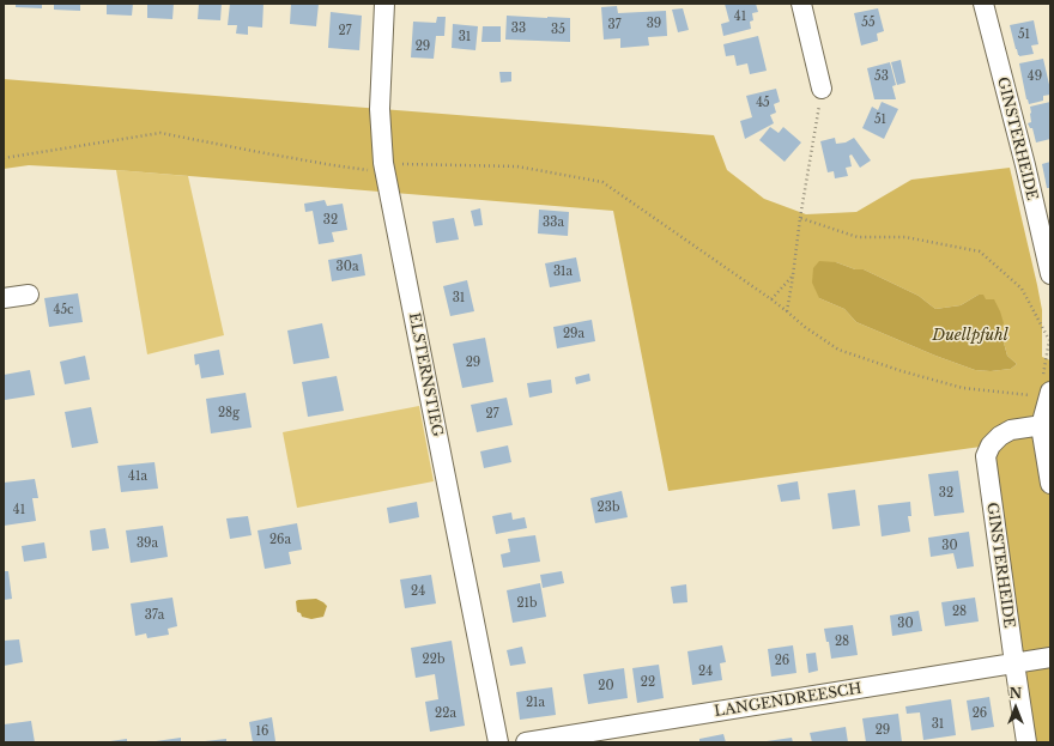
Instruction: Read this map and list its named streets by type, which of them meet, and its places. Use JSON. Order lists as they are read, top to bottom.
{
  "streets": {
    "street": ["GINSTERHEIDE", "ELSTERNSTIEG", "LANGENDREESCH"]
  },
  "crossings": [
    ["GINSTERHEIDE", "LANGENDREESCH"]
  ],
  "water": ["Duellpfuhl"],
  "house_numbers": [
    "41",
    "55",
    "39",
    "37",
    "33",
    "35",
    "27",
    "51",
    "31",
    "29",
    "53",
    "49",
    "45",
    "51",
    "32",
    "33a",
    "30a",
    "31a",
    "31",
    "45c",
    "29a",
    "29",
    "28g",
    "27",
    "41a",
    "32",
    "23b",
    "41",
    "26a",
    "39a",
    "30",
    "24",
    "21b",
    "28",
    "37a",
    "30",
    "28",
    "22b",
    "26",
    "24",
    "22",
    "20",
    "21a",
    "22a",
    "26",
    "31",
    "29",
    "16"
  ],
  "north": "top"
}
